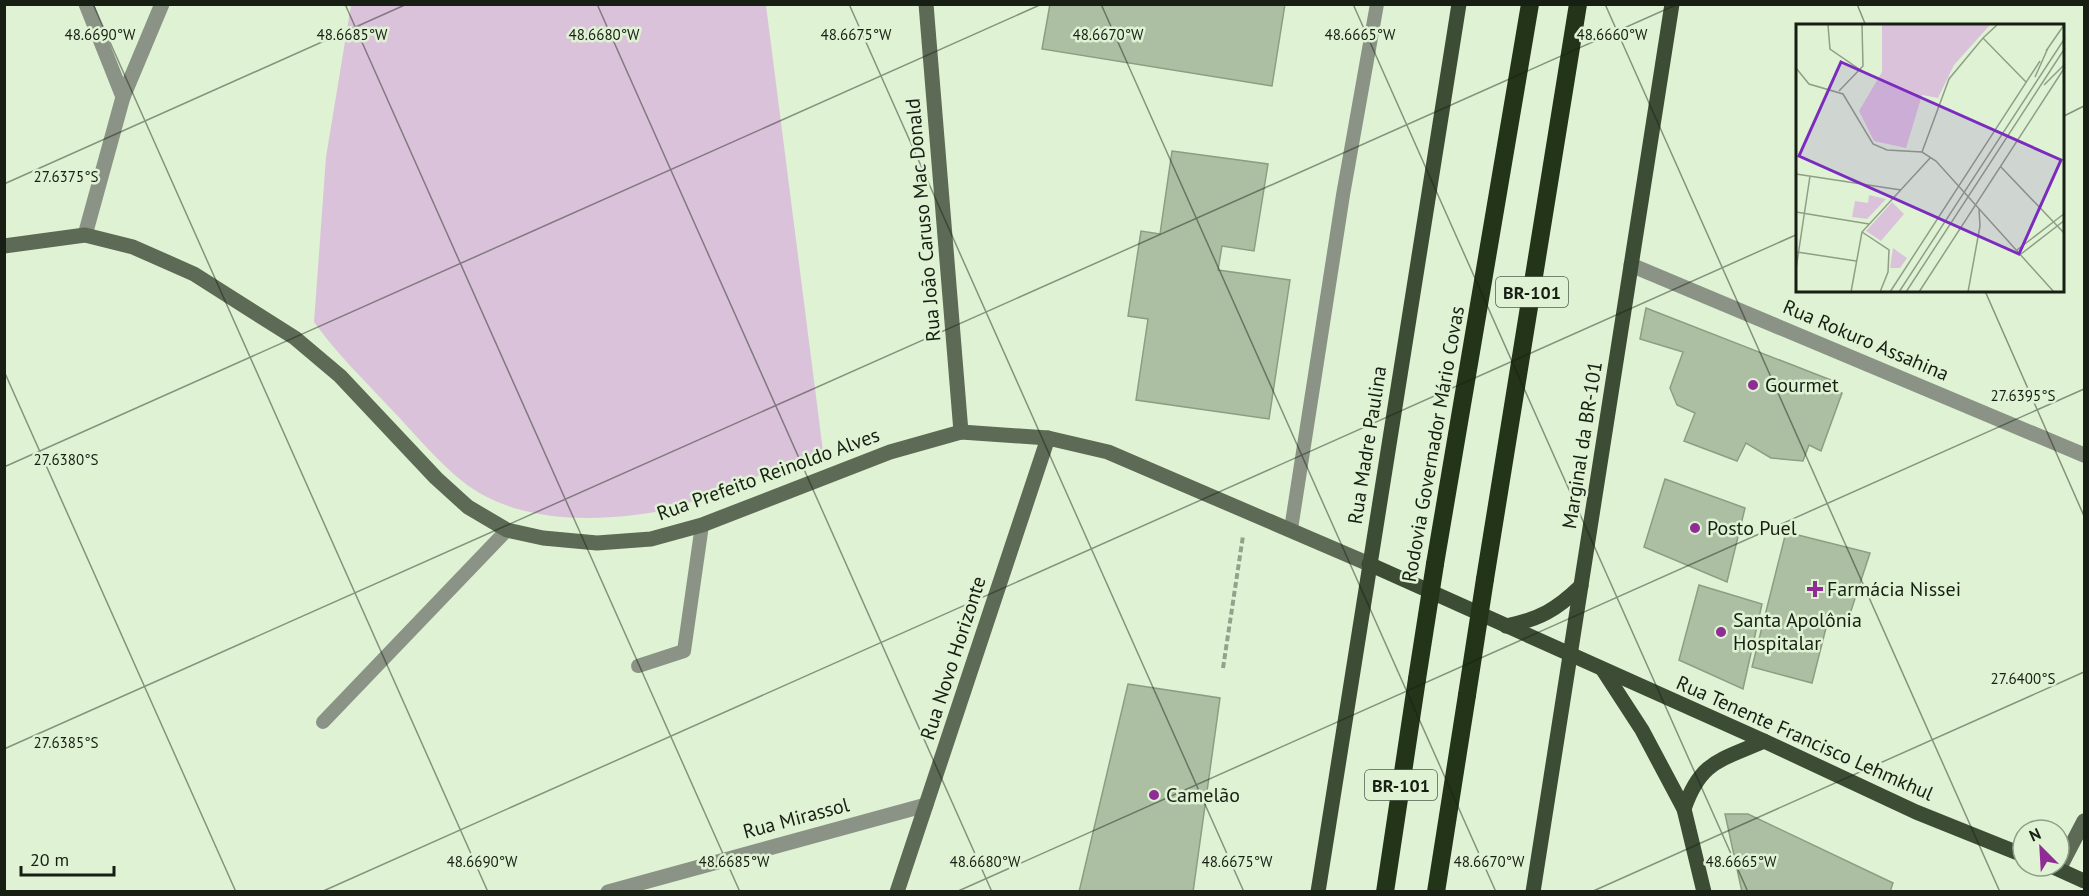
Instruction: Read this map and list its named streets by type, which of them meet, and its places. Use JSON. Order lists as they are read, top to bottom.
{
  "streets": {
    "highway": ["BR-101", "Rodovia Governador Mário Covas"],
    "main road": [
      "Rua João Caruso Mac Donald",
      "Rua Madre Paulina",
      "Marginal da BR-101",
      "Rua Prefeito Reinoldo Alves",
      "Rua Novo Horizonte",
      "Rua Tenente Francisco Lehmkhul"
    ],
    "street": ["Rua Rokuro Assahina", "Rua Mirassol"]
  },
  "crossings": [
    ["Rua João Caruso Mac Donald", "Rua Prefeito Reinoldo Alves"],
    ["Rua Rokuro Assahina", "Marginal da BR-101"],
    ["Rua Madre Paulina", "Rua Prefeito Reinoldo Alves"],
    ["Rua Madre Paulina", "Rua Tenente Francisco Lehmkhul"],
    ["Marginal da BR-101", "Rua Tenente Francisco Lehmkhul"],
    ["Rua Prefeito Reinoldo Alves", "Rua Novo Horizonte"],
    ["Rua Prefeito Reinoldo Alves", "Rua Tenente Francisco Lehmkhul"],
    ["Rua Novo Horizonte", "Rua Mirassol"]
  ],
  "places": {
    "other": [
      "Gourmet",
      "Posto Puel",
      "Santa Apolônia Hospitalar",
      "Camelão"
    ],
    "health": ["Farmácia Nissei"]
  },
  "scale_bar": "20 m",
  "north": "top left",
  "coordinates": [
    "48.6690°W",
    "48.6680°W",
    "48.6675°W",
    "48.6670°W",
    "48.6660°W",
    "48.6685°W",
    "48.6665°W",
    "27.6375°S",
    "27.6395°S",
    "27.6380°S",
    "27.6400°S",
    "27.6385°S"
  ]
}
